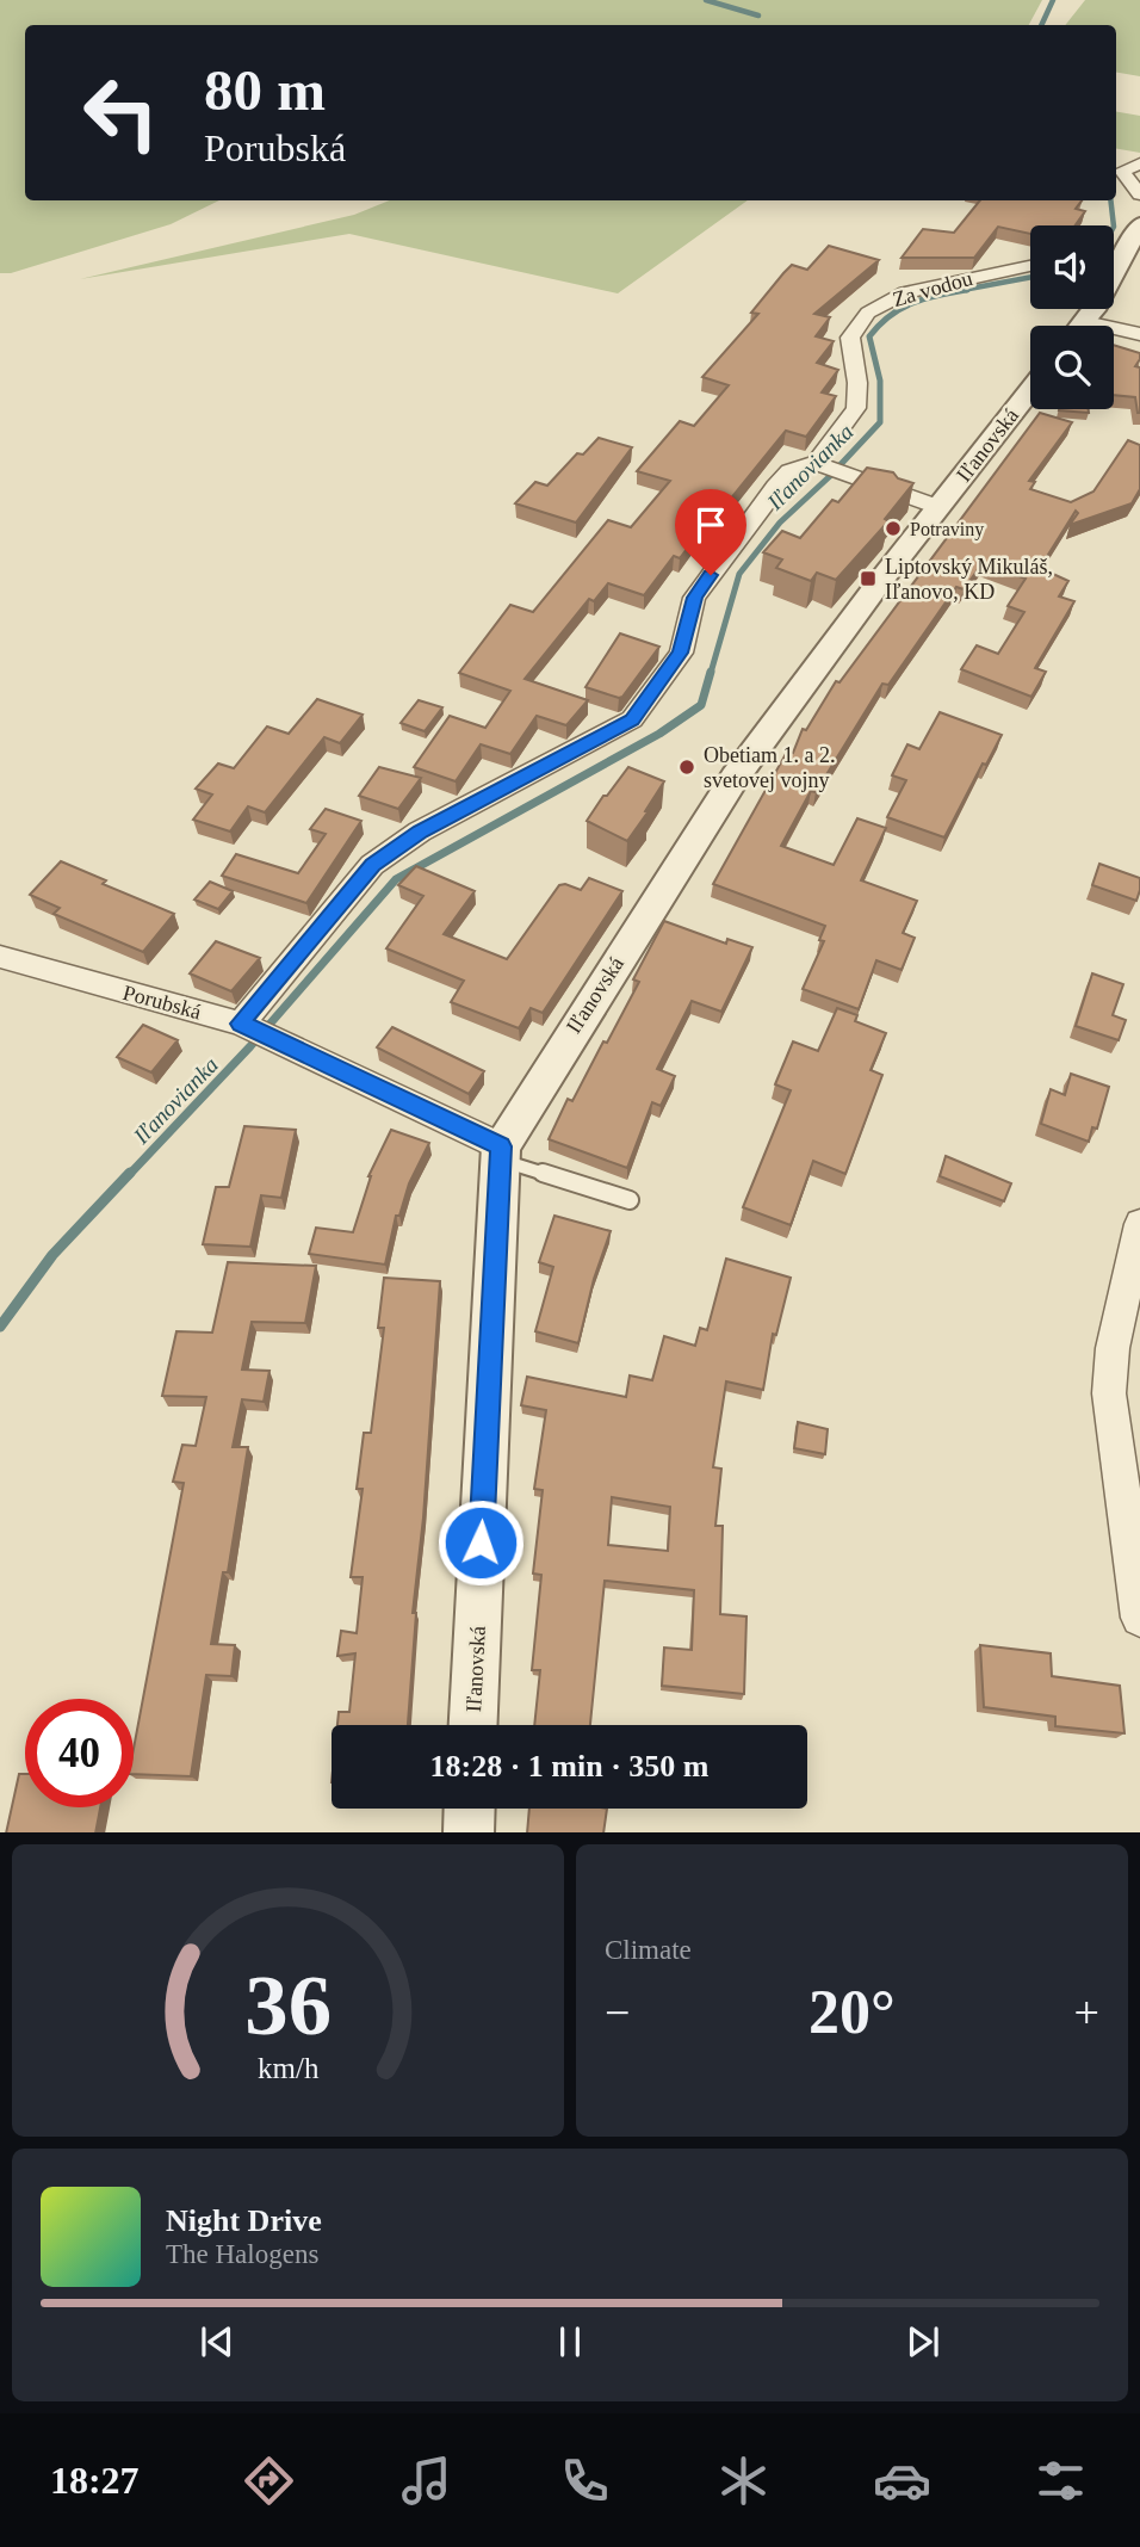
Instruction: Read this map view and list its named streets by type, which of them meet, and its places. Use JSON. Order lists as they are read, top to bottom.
{
  "streets": {
    "street": ["Za vodou", "Iľanovská", "Porubská"]
  },
  "crossings": [
    ["Za vodou", "Porubská"],
    ["Iľanovská", "Porubská"]
  ],
  "water": ["Iľanovianka"],
  "places": {
    "other": ["Potraviny", "Obetiam 1. a 2. svetovej vojny"],
    "transit": ["Liptovský Mikuláš, Iľanovo, KD"]
  },
  "page": {
    "turn": ["80 m", "Porubská"],
    "limit": "40",
    "trip": "18:28 · 1 min · 350 m",
    "tile": "Climate",
    "heat": ["−", "20°", "+"],
    "song": ["Night Drive", "The Halogens"],
    "tabs": "18:27",
    "gauge": ["36", "km/h"]
  }
}
